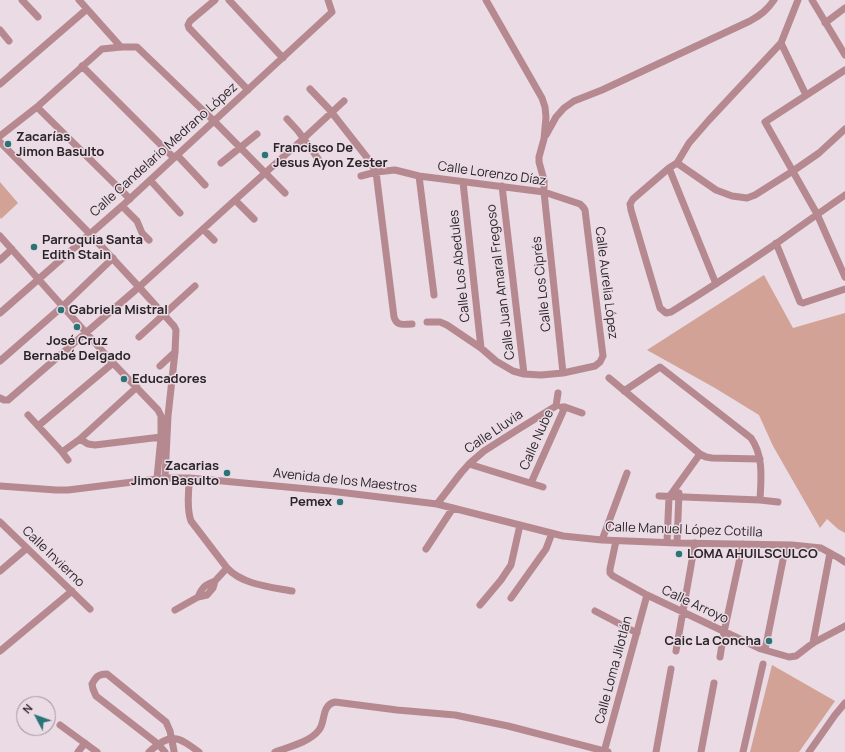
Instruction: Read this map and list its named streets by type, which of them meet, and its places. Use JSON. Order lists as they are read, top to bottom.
{
  "streets": {
    "street": [
      "Calle Candelario Medrano López",
      "Calle Lorenzo Díaz",
      "Calle Los Abedules",
      "Calle Juan Amaral Fregoso",
      "Calle Aurelia López",
      "Calle Los Ciprés",
      "Calle Lluvia",
      "Calle Nube",
      "Avenida de los Maestros",
      "Calle Manuel López Cotilla",
      "Calle Invierno",
      "Calle Arroyo",
      "Calle Loma Jilotlán"
    ]
  },
  "crossings": [
    ["Calle Lorenzo Díaz", "Calle Los Abedules"],
    ["Calle Lorenzo Díaz", "Calle Juan Amaral Fregoso"],
    ["Calle Lorenzo Díaz", "Calle Aurelia López"],
    ["Calle Lorenzo Díaz", "Calle Los Ciprés"],
    ["Calle Aurelia López", "Calle Los Ciprés"],
    ["Calle Lluvia", "Avenida de los Maestros"],
    ["Avenida de los Maestros", "Calle Manuel López Cotilla"],
    ["Calle Manuel López Cotilla", "Calle Arroyo"],
    ["Calle Arroyo", "Calle Loma Jilotlán"]
  ],
  "places": [
    "Zacarías Jimon Basulto",
    "Francisco De Jesus Ayon Zester",
    "Parroquia Santa Edith Stain",
    "Gabriela Mistral",
    "José Cruz Bernabé Delgado",
    "Educadores",
    "Zacarias Jimon Basulto",
    "Pemex",
    "LOMA AHUILSCULCO",
    "Caic La Concha"
  ],
  "north": "top left"
}
